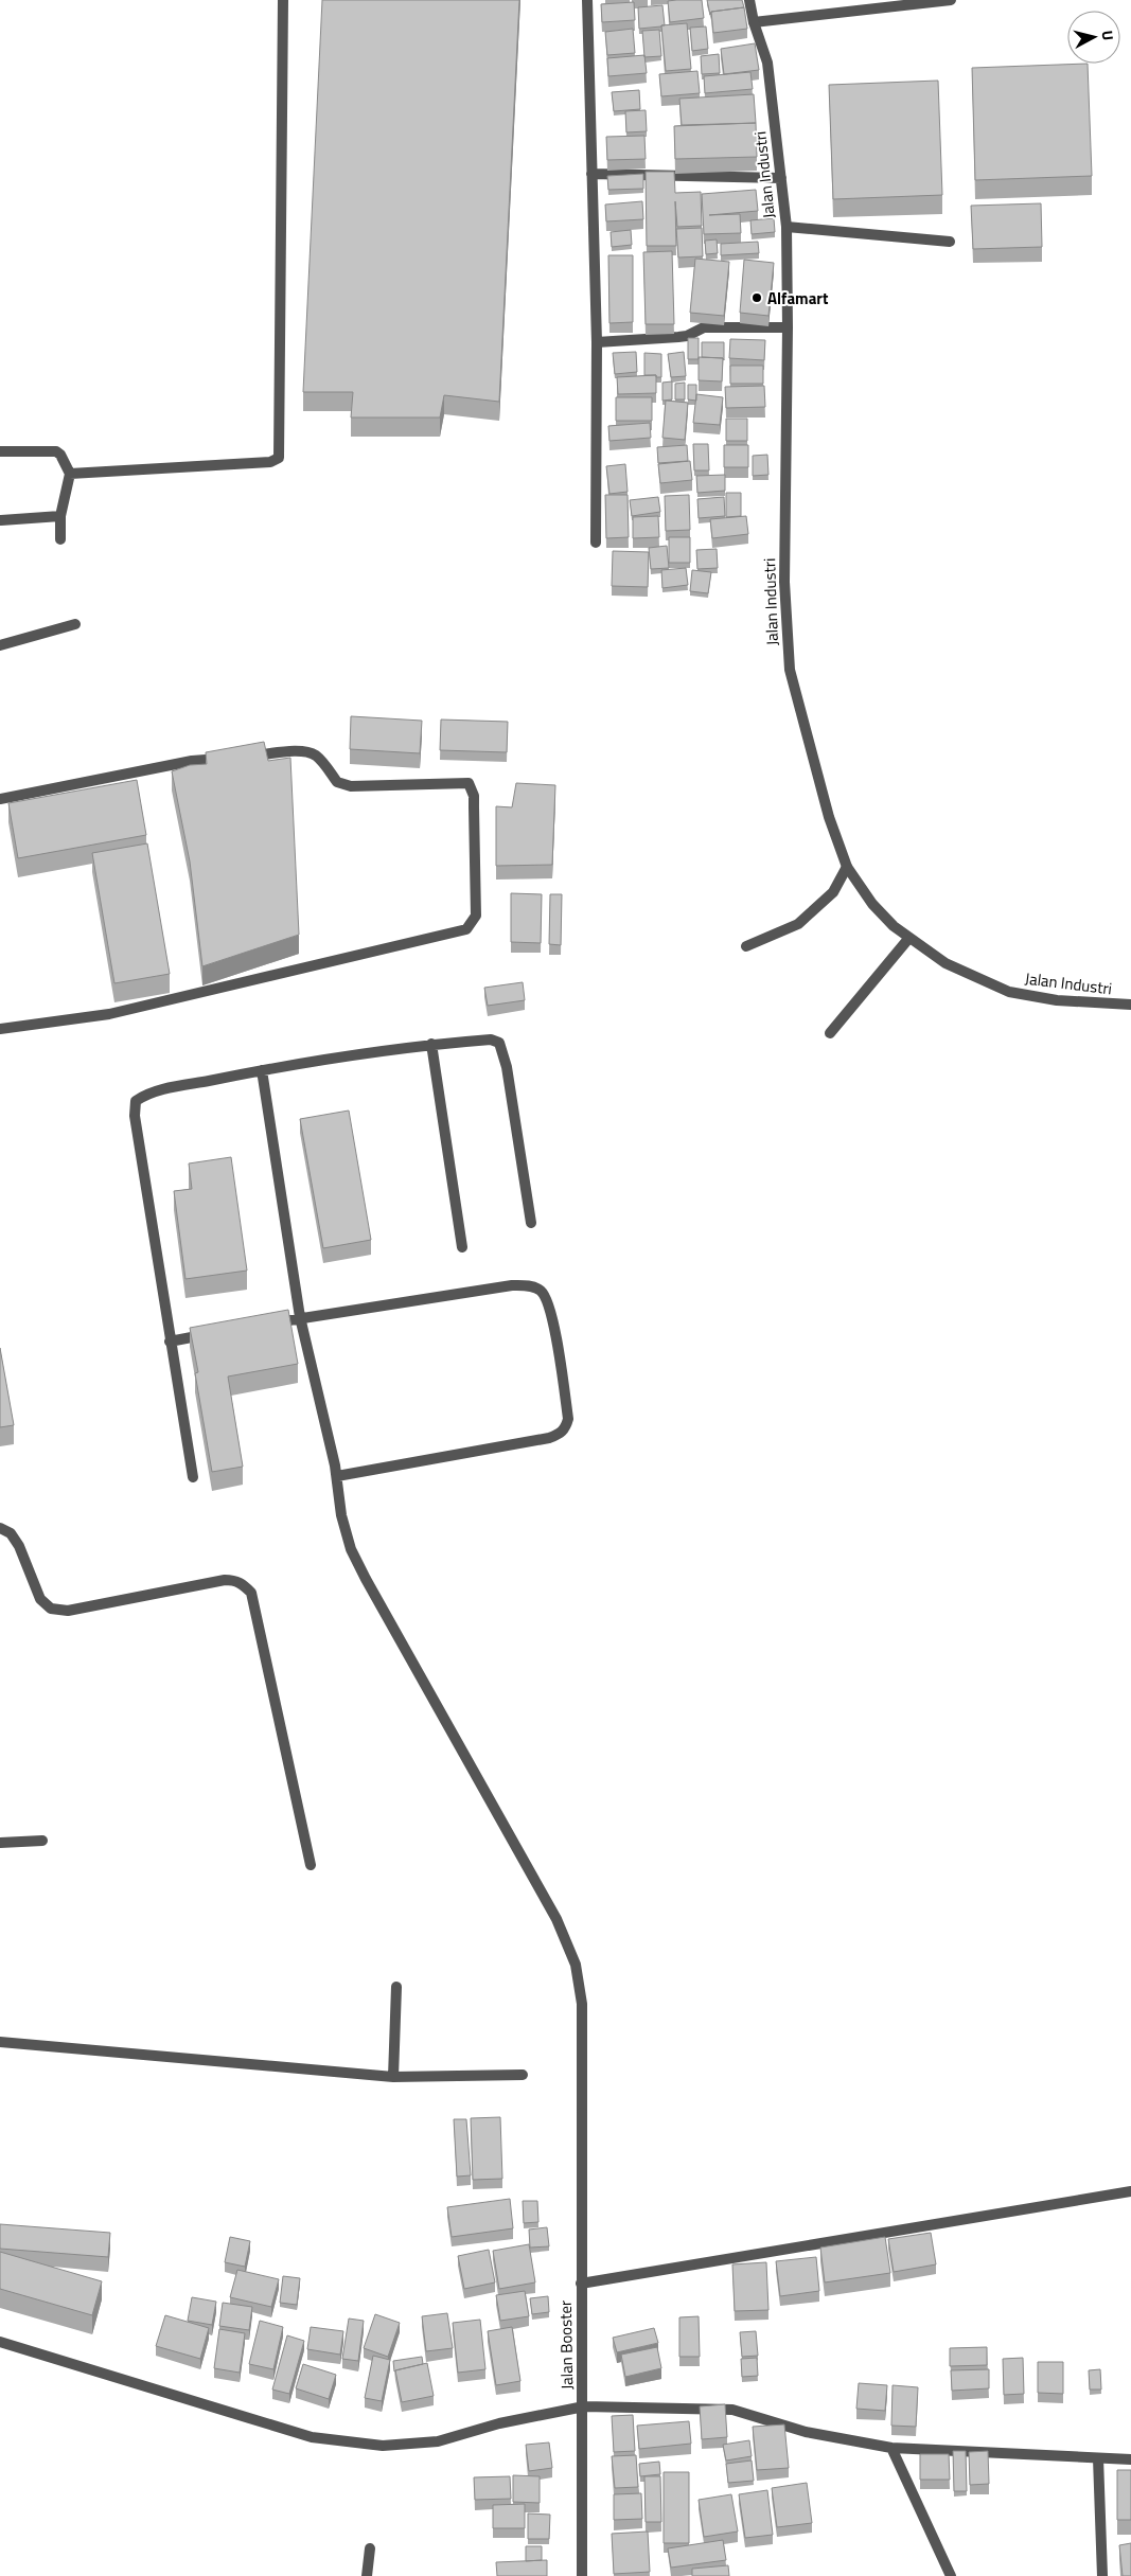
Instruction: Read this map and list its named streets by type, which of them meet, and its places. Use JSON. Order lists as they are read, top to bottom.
{
  "streets": {
    "street": ["Jalan Industri", "Jalan Booster"]
  },
  "places": ["Alfamart"],
  "north": "right"
}
